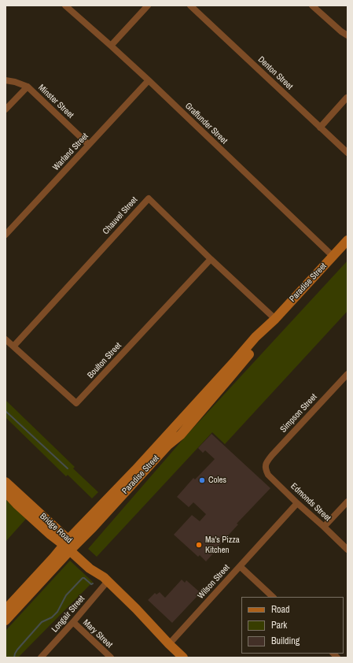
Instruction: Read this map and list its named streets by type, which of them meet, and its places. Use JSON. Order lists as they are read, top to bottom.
{
  "streets": {
    "street": [
      "Denton Street",
      "Minster Street",
      "Graffunder Street",
      "Warland Street",
      "Chauvel Street",
      "Paradise Street",
      "Boulton Street",
      "Simpson Street",
      "Edmonds Street",
      "Bridge Road",
      "Wilson Street",
      "Longair Street",
      "Mary Street"
    ]
  },
  "crossings": [
    ["Minster Street", "Warland Street"],
    ["Graffunder Street", "Warland Street"],
    ["Graffunder Street", "Paradise Street"],
    ["Chauvel Street", "Paradise Street"],
    ["Chauvel Street", "Boulton Street"],
    ["Paradise Street", "Bridge Road"],
    ["Simpson Street", "Edmonds Street"],
    ["Edmonds Street", "Wilson Street"],
    ["Bridge Road", "Wilson Street"],
    ["Bridge Road", "Longair Street"],
    ["Longair Street", "Mary Street"]
  ],
  "places": ["Coles", "Ma's Pizza Kitchen"],
  "legend": ["Road", "Park", "Building"]
}
